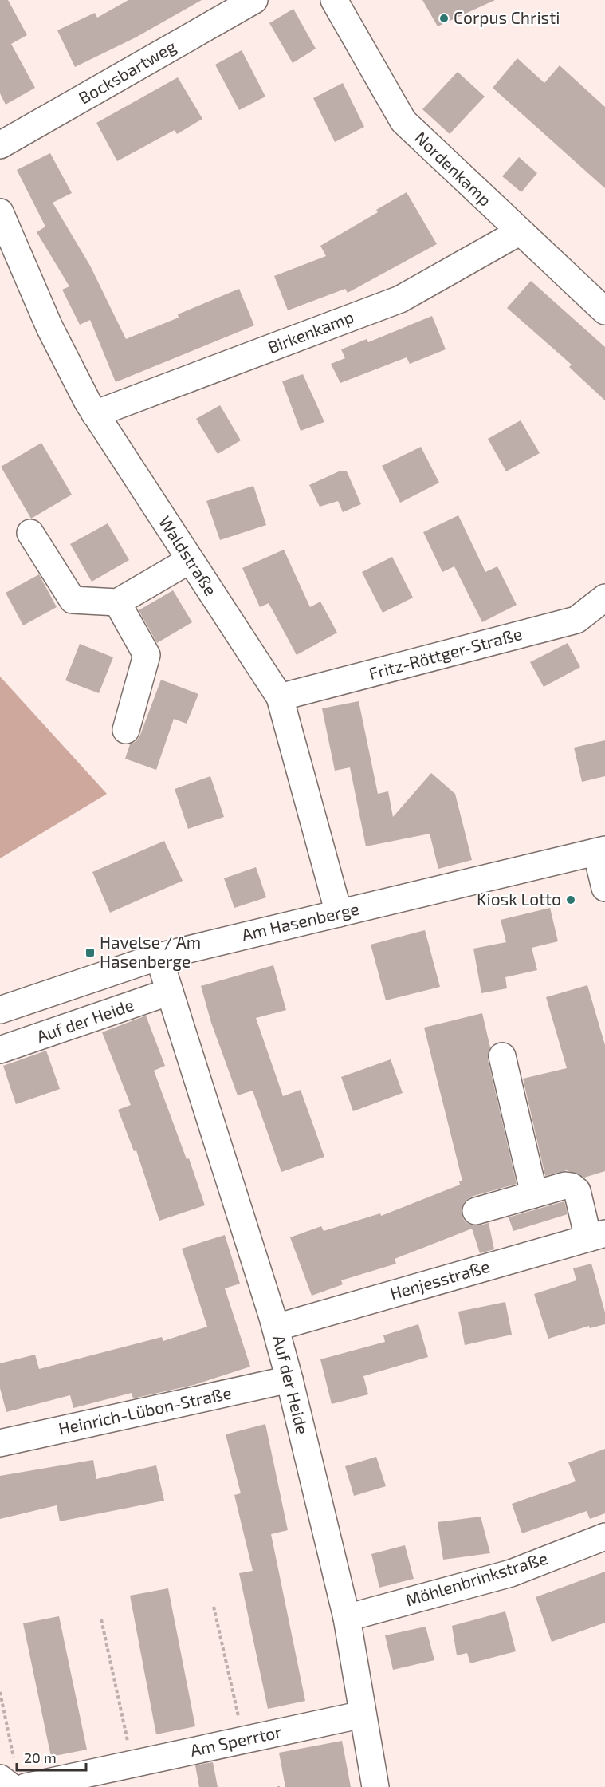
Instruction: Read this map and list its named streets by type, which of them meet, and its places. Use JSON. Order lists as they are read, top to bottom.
{
  "streets": {
    "street": [
      "Bocksbartweg",
      "Nordenkamp",
      "Birkenkamp",
      "Waldstraße",
      "Fritz-Röttger-Straße",
      "Am Hasenberge",
      "Auf der Heide",
      "Henjesstraße",
      "Heinrich-Lübon-Straße",
      "Möhlenbrinkstraße",
      "Am Sperrtor"
    ]
  },
  "crossings": [
    ["Nordenkamp", "Birkenkamp"],
    ["Birkenkamp", "Waldstraße"],
    ["Waldstraße", "Fritz-Röttger-Straße"],
    ["Waldstraße", "Am Hasenberge"],
    ["Am Hasenberge", "Auf der Heide"],
    ["Auf der Heide", "Henjesstraße"],
    ["Auf der Heide", "Heinrich-Lübon-Straße"],
    ["Auf der Heide", "Möhlenbrinkstraße"],
    ["Auf der Heide", "Am Sperrtor"]
  ],
  "places": {
    "other": ["Corpus Christi", "Kiosk Lotto"],
    "transit": ["Havelse / Am Hasenberge"]
  },
  "scale_bar": "20 m"
}
